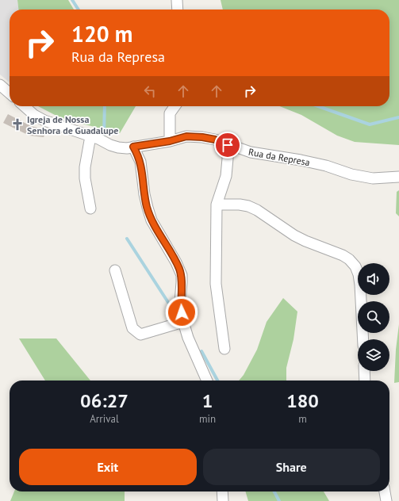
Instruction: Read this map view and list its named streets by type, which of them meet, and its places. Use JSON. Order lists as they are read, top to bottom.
{
  "streets": {
    "street": ["Rua da Represa"]
  },
  "places": {
    "church": ["Igreja de Nossa Senhora de Guadalupe"]
  },
  "page": {
    "turn": ["120 m", "Rua da Represa"],
    "eta": [
      "06:27",
      "Arrival",
      "1",
      "min",
      "180",
      "m"
    ],
    "buttons": ["Exit", "Share"]
  }
}
